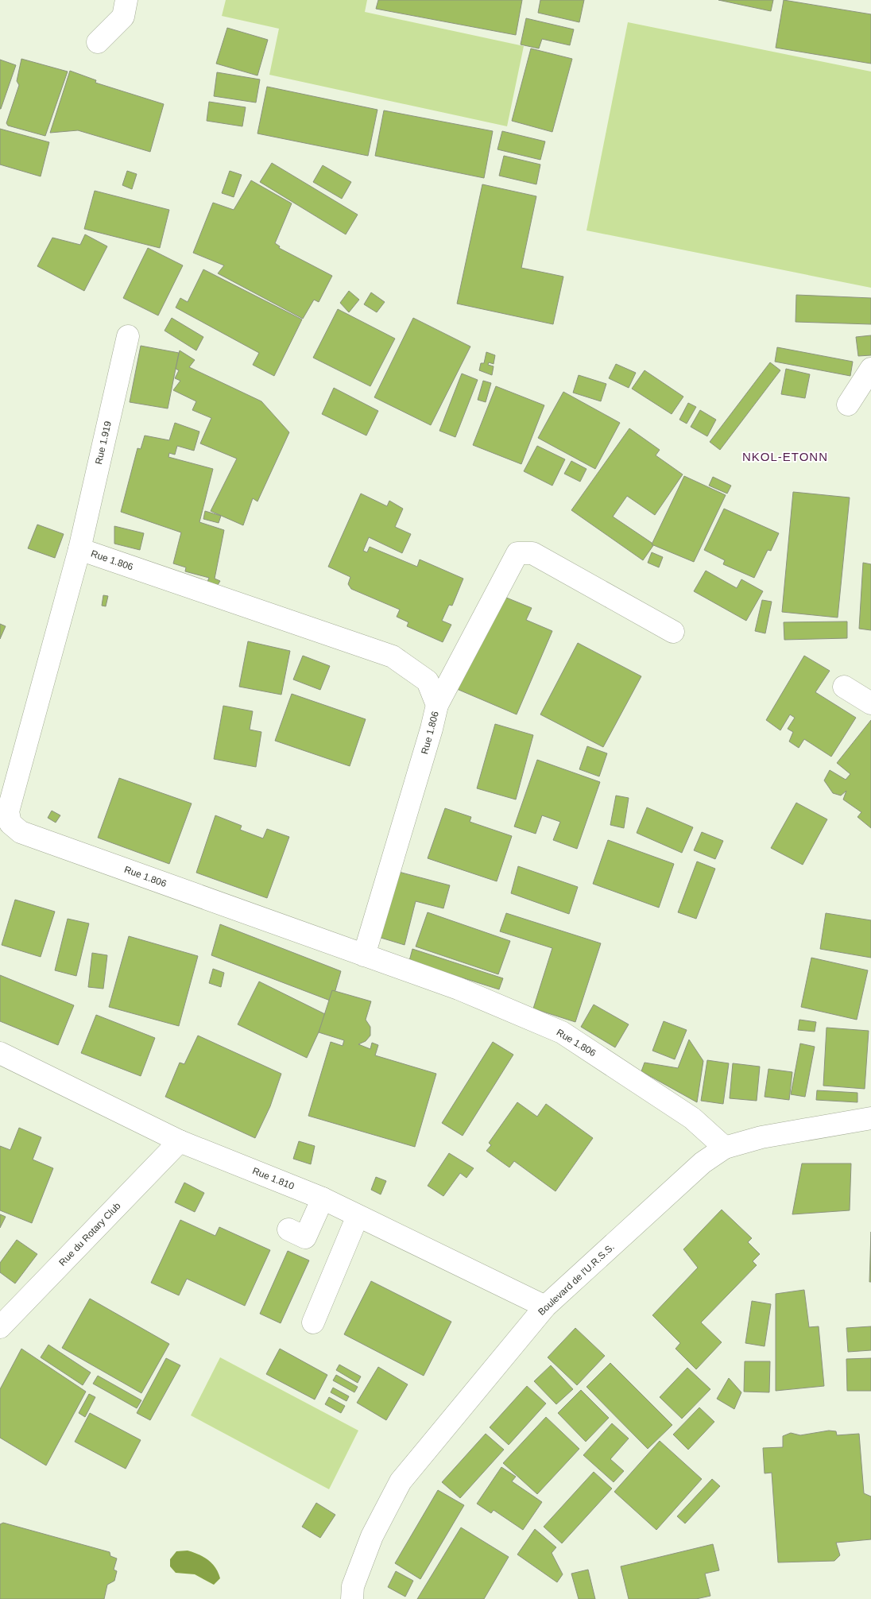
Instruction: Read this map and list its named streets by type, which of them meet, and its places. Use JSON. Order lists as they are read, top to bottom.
{
  "streets": {
    "street": [
      "Rue 1.919",
      "Rue 1.806",
      "Rue 1.810",
      "Rue du Rotary Club",
      "Boulevard de l'U.R.S.S."
    ]
  },
  "crossings": [
    ["Rue 1.919", "Rue 1.806"],
    ["Rue 1.806", "Boulevard de l'U.R.S.S."],
    ["Rue 1.810", "Rue du Rotary Club"],
    ["Rue 1.810", "Boulevard de l'U.R.S.S."]
  ],
  "districts": ["NKOL-ETONN"]
}
